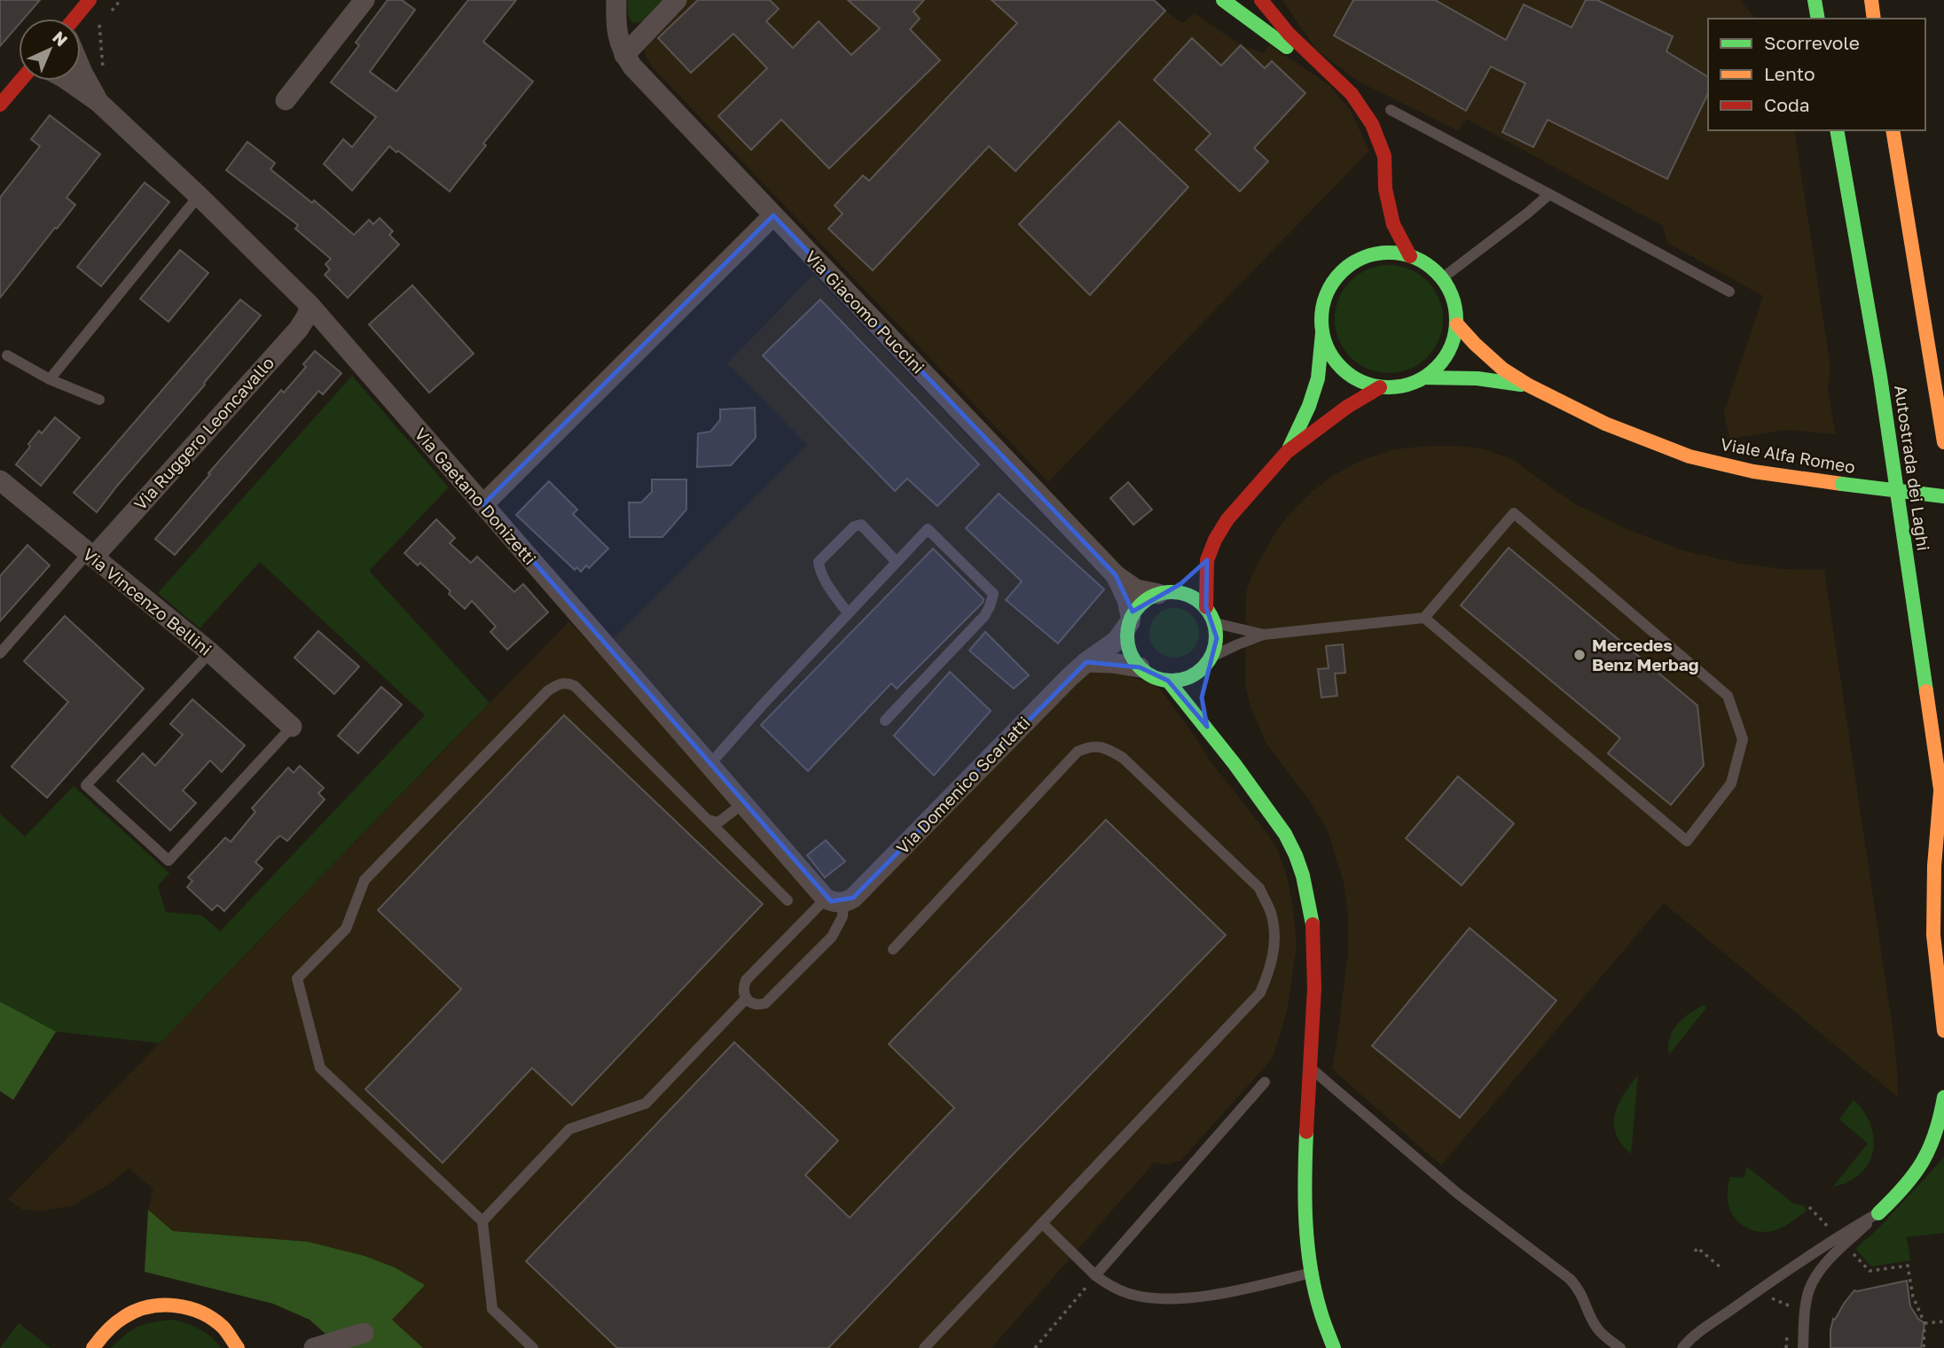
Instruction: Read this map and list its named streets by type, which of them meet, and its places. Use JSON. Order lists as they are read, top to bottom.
{
  "streets": {
    "main road": ["Viale Alfa Romeo", "Autostrada dei Laghi"],
    "street": [
      "Via Giacomo Puccini",
      "Via Ruggero Leoncavallo",
      "Via Gaetano Donizetti",
      "Via Vincenzo Bellini",
      "Via Domenico Scarlatti"
    ]
  },
  "crossings": [
    ["Via Giacomo Puccini", "Via Domenico Scarlatti"],
    ["Via Ruggero Leoncavallo", "Via Gaetano Donizetti"],
    ["Via Ruggero Leoncavallo", "Via Vincenzo Bellini"],
    ["Via Gaetano Donizetti", "Via Domenico Scarlatti"]
  ],
  "places": ["Mercedes Benz Merbag"],
  "legend": ["Scorrevole", "Lento", "Coda"],
  "north": "top right"
}
